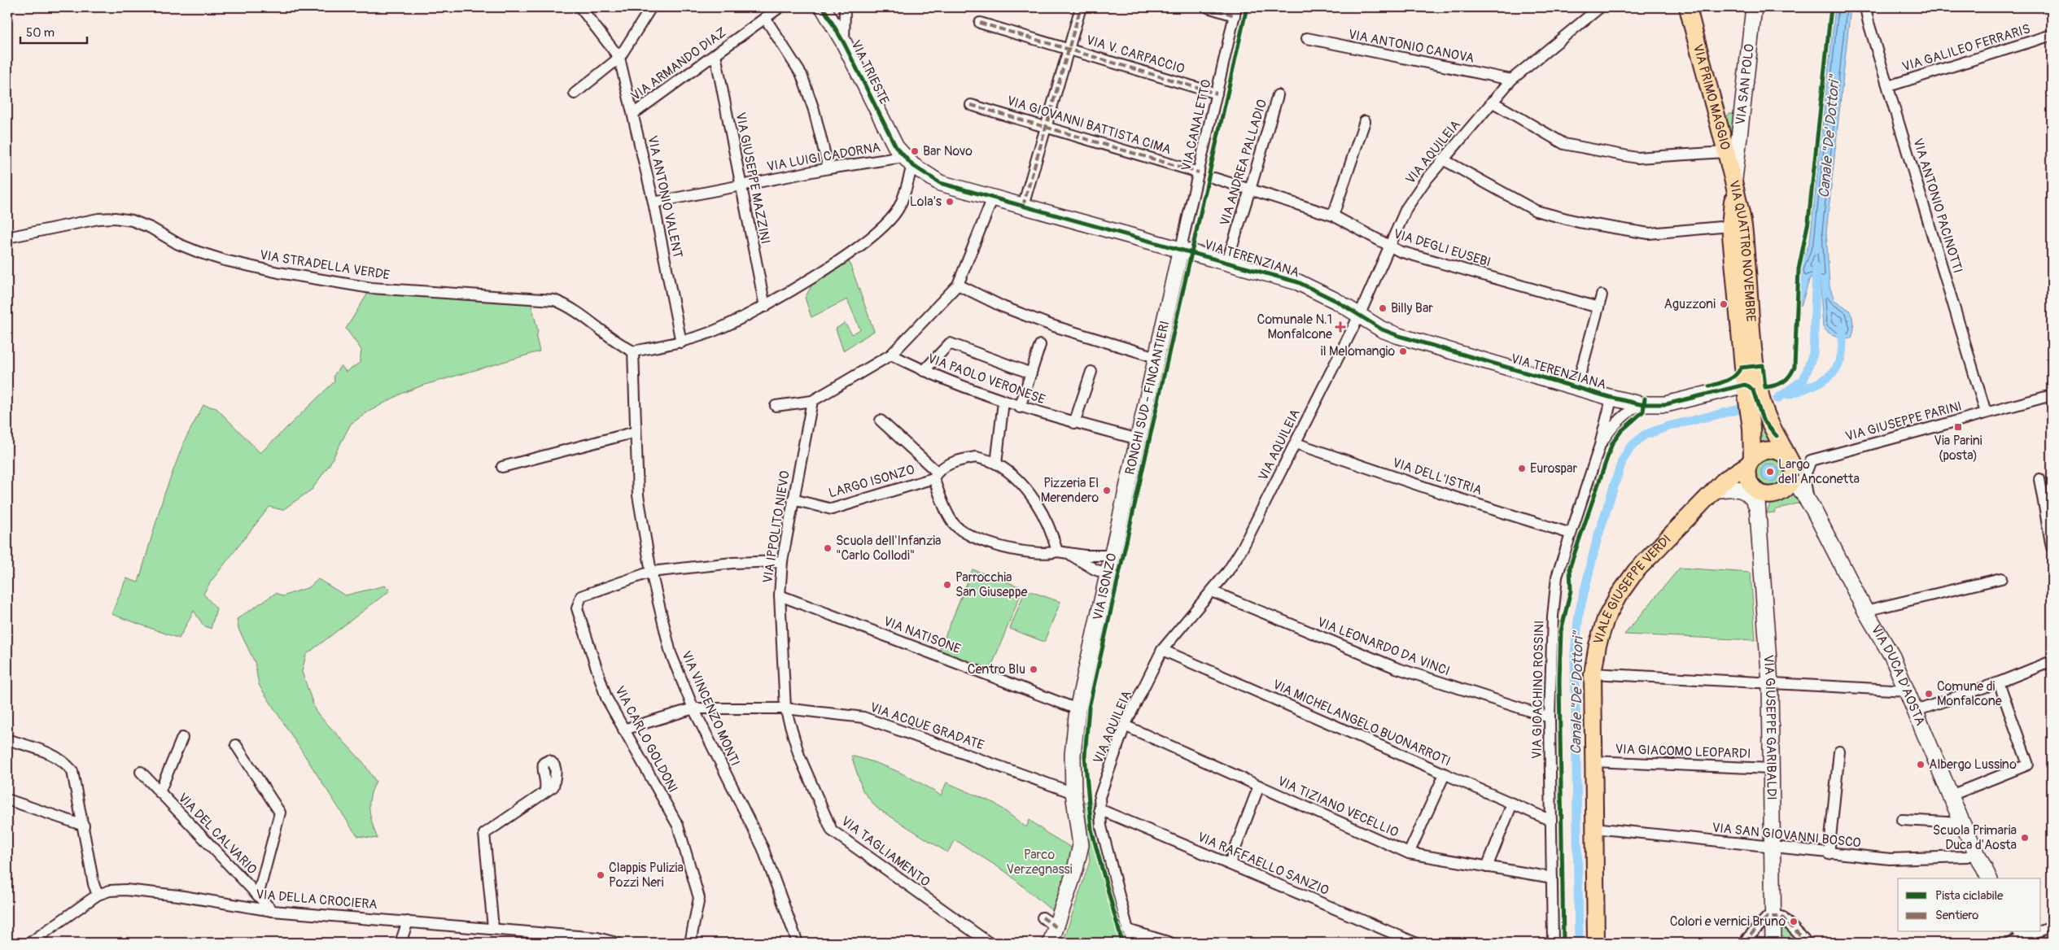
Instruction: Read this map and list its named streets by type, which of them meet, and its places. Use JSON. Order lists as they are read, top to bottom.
{
  "streets": {
    "main road": ["VIA PRIMO MAGGIO", "VIA QUATTRO NOVEMBRE", "VIALE GIUSEPPE VERDI"],
    "street": [
      "VIA ANTONIO CANOVA",
      "VIA GALILEO FERRARIS",
      "VIA V. CARPACCIO",
      "VIA ARMANDO DIAZ",
      "VIA TRIESTE",
      "VIA SAN POLO",
      "VIA GIOVANNI BATTISTA CIMA",
      "VIA CANALETTO",
      "VIA AQUILEIA",
      "VIA LUIGI CADORNA",
      "VIA ANDREA PALLADIO",
      "VIA GIUSEPPE MAZZINI",
      "VIA ANTONIO VALENT",
      "VIA ANTONIO PACINOTTI",
      "VIA DEGLI EUSEBI",
      "VIA TERENZIANA",
      "VIA STRADELLA VERDE",
      "VIA PAOLO VERONESE",
      "VIA GIUSEPPE PARINI",
      "VIA DELL'ISTRIA",
      "LARGO ISONZO",
      "VIA IPPOLITO NIEVO",
      "VIA ISONZO",
      "VIA NATISONE",
      "VIA LEONARDO DA VINCI",
      "VIA DUCA D'AOSTA",
      "VIA GIOACHINO ROSSINI",
      "VIA VINCENZO MONTI",
      "VIA MICHELANGELO BUONARROTI",
      "VIA ACQUE GRADATE",
      "VIA GIUSEPPE GARIBALDI",
      "VIA CARLO GOLDONI",
      "VIA GIACOMO LEOPARDI",
      "VIA TIZIANO VECELLIO",
      "VIA DEL CALVARIO",
      "VIA SAN GIOVANNI BOSCO",
      "VIA TAGLIAMENTO",
      "VIA RAFFAELLO SANZIO",
      "VIA DELLA CROCIERA"
    ],
    "cycle path": ["RONCHI SUD - FINCANTIERI"]
  },
  "crossings": [
    ["VIA ANTONIO CANOVA", "VIA AQUILEIA"],
    ["VIA GALILEO FERRARIS", "VIA ANTONIO PACINOTTI"],
    ["VIA V. CARPACCIO", "VIA CANALETTO"],
    ["VIA ARMANDO DIAZ", "VIA GIUSEPPE MAZZINI"],
    ["VIA ARMANDO DIAZ", "VIA ANTONIO VALENT"],
    ["VIA TRIESTE", "VIA LUIGI CADORNA"],
    ["VIA TRIESTE", "VIA TERENZIANA"],
    ["VIA SAN POLO", "VIA PRIMO MAGGIO"],
    ["VIA SAN POLO", "VIA QUATTRO NOVEMBRE"],
    ["VIA PRIMO MAGGIO", "VIA QUATTRO NOVEMBRE"],
    ["VIA GIOVANNI BATTISTA CIMA", "VIA CANALETTO"],
    ["VIA CANALETTO", "VIA TERENZIANA"],
    ["VIA CANALETTO", "VIA ISONZO"],
    ["VIA AQUILEIA", "VIA DEGLI EUSEBI"],
    ["VIA AQUILEIA", "VIA TERENZIANA"],
    ["VIA AQUILEIA", "VIA DELL'ISTRIA"],
    ["VIA AQUILEIA", "VIA LEONARDO DA VINCI"],
    ["VIA AQUILEIA", "VIA MICHELANGELO BUONARROTI"],
    ["VIA AQUILEIA", "VIA TIZIANO VECELLIO"],
    ["VIA AQUILEIA", "VIA RAFFAELLO SANZIO"],
    ["VIA LUIGI CADORNA", "VIA GIUSEPPE MAZZINI"],
    ["VIA LUIGI CADORNA", "VIA ANTONIO VALENT"],
    ["VIA LUIGI CADORNA", "VIA TERENZIANA"],
    ["VIA ANDREA PALLADIO", "VIA DEGLI EUSEBI"],
    ["VIA ANDREA PALLADIO", "VIA TERENZIANA"],
    ["VIA ANTONIO PACINOTTI", "VIA GIUSEPPE PARINI"],
    ["VIA TERENZIANA", "VIA QUATTRO NOVEMBRE"],
    ["VIA TERENZIANA", "VIA ISONZO"],
    ["VIA TERENZIANA", "VIA GIOACHINO ROSSINI"],
    ["VIA STRADELLA VERDE", "VIA VINCENZO MONTI"],
    ["VIA PAOLO VERONESE", "VIA ISONZO"],
    ["VIA DELL'ISTRIA", "VIA GIOACHINO ROSSINI"],
    ["LARGO ISONZO", "VIA IPPOLITO NIEVO"],
    ["LARGO ISONZO", "VIA ISONZO"],
    ["VIA IPPOLITO NIEVO", "VIA NATISONE"],
    ["VIA IPPOLITO NIEVO", "VIA ACQUE GRADATE"],
    ["VIA IPPOLITO NIEVO", "VIA TAGLIAMENTO"],
    ["VIA ISONZO", "VIA NATISONE"],
    ["VIA ISONZO", "VIA ACQUE GRADATE"],
    ["VIALE GIUSEPPE VERDI", "VIA GIACOMO LEOPARDI"],
    ["VIALE GIUSEPPE VERDI", "VIA SAN GIOVANNI BOSCO"],
    ["VIA LEONARDO DA VINCI", "VIA GIOACHINO ROSSINI"],
    ["VIA DUCA D'AOSTA", "VIA SAN GIOVANNI BOSCO"],
    ["VIA GIOACHINO ROSSINI", "VIA MICHELANGELO BUONARROTI"],
    ["VIA GIOACHINO ROSSINI", "VIA TIZIANO VECELLIO"],
    ["VIA VINCENZO MONTI", "VIA ACQUE GRADATE"],
    ["VIA VINCENZO MONTI", "VIA CARLO GOLDONI"],
    ["VIA ACQUE GRADATE", "VIA CARLO GOLDONI"],
    ["VIA ACQUE GRADATE", "VIA TAGLIAMENTO"],
    ["VIA GIUSEPPE GARIBALDI", "VIA GIACOMO LEOPARDI"],
    ["VIA GIUSEPPE GARIBALDI", "VIA SAN GIOVANNI BOSCO"],
    ["VIA DEL CALVARIO", "VIA DELLA CROCIERA"]
  ],
  "water": ["Canale \"De' Dottori\""],
  "parks": ["Parco Verzegnassi"],
  "places": {
    "other": [
      "Bar Novo",
      "Lola's",
      "Aguzzoni",
      "Billy Bar",
      "il Melomangio",
      "Eurospar",
      "Largo dell'Anconetta",
      "Pizzeria El Merendero",
      "Scuola dell'Infanzia \"Carlo Collodi\"",
      "Parrocchia San Giuseppe",
      "Centro Blu",
      "Comune di Monfalcone",
      "Albergo Lussino",
      "Scuola Primaria Duca d'Aosta",
      "Clappis Pulizia Pozzi Neri",
      "Colori e vernici Bruno"
    ],
    "health": ["Comunale N.1 Monfalcone"],
    "transit": ["Via Parini (posta)"]
  },
  "legend": ["Pista ciclabile", "Sentiero"],
  "scale_bar": "50 m"
}
